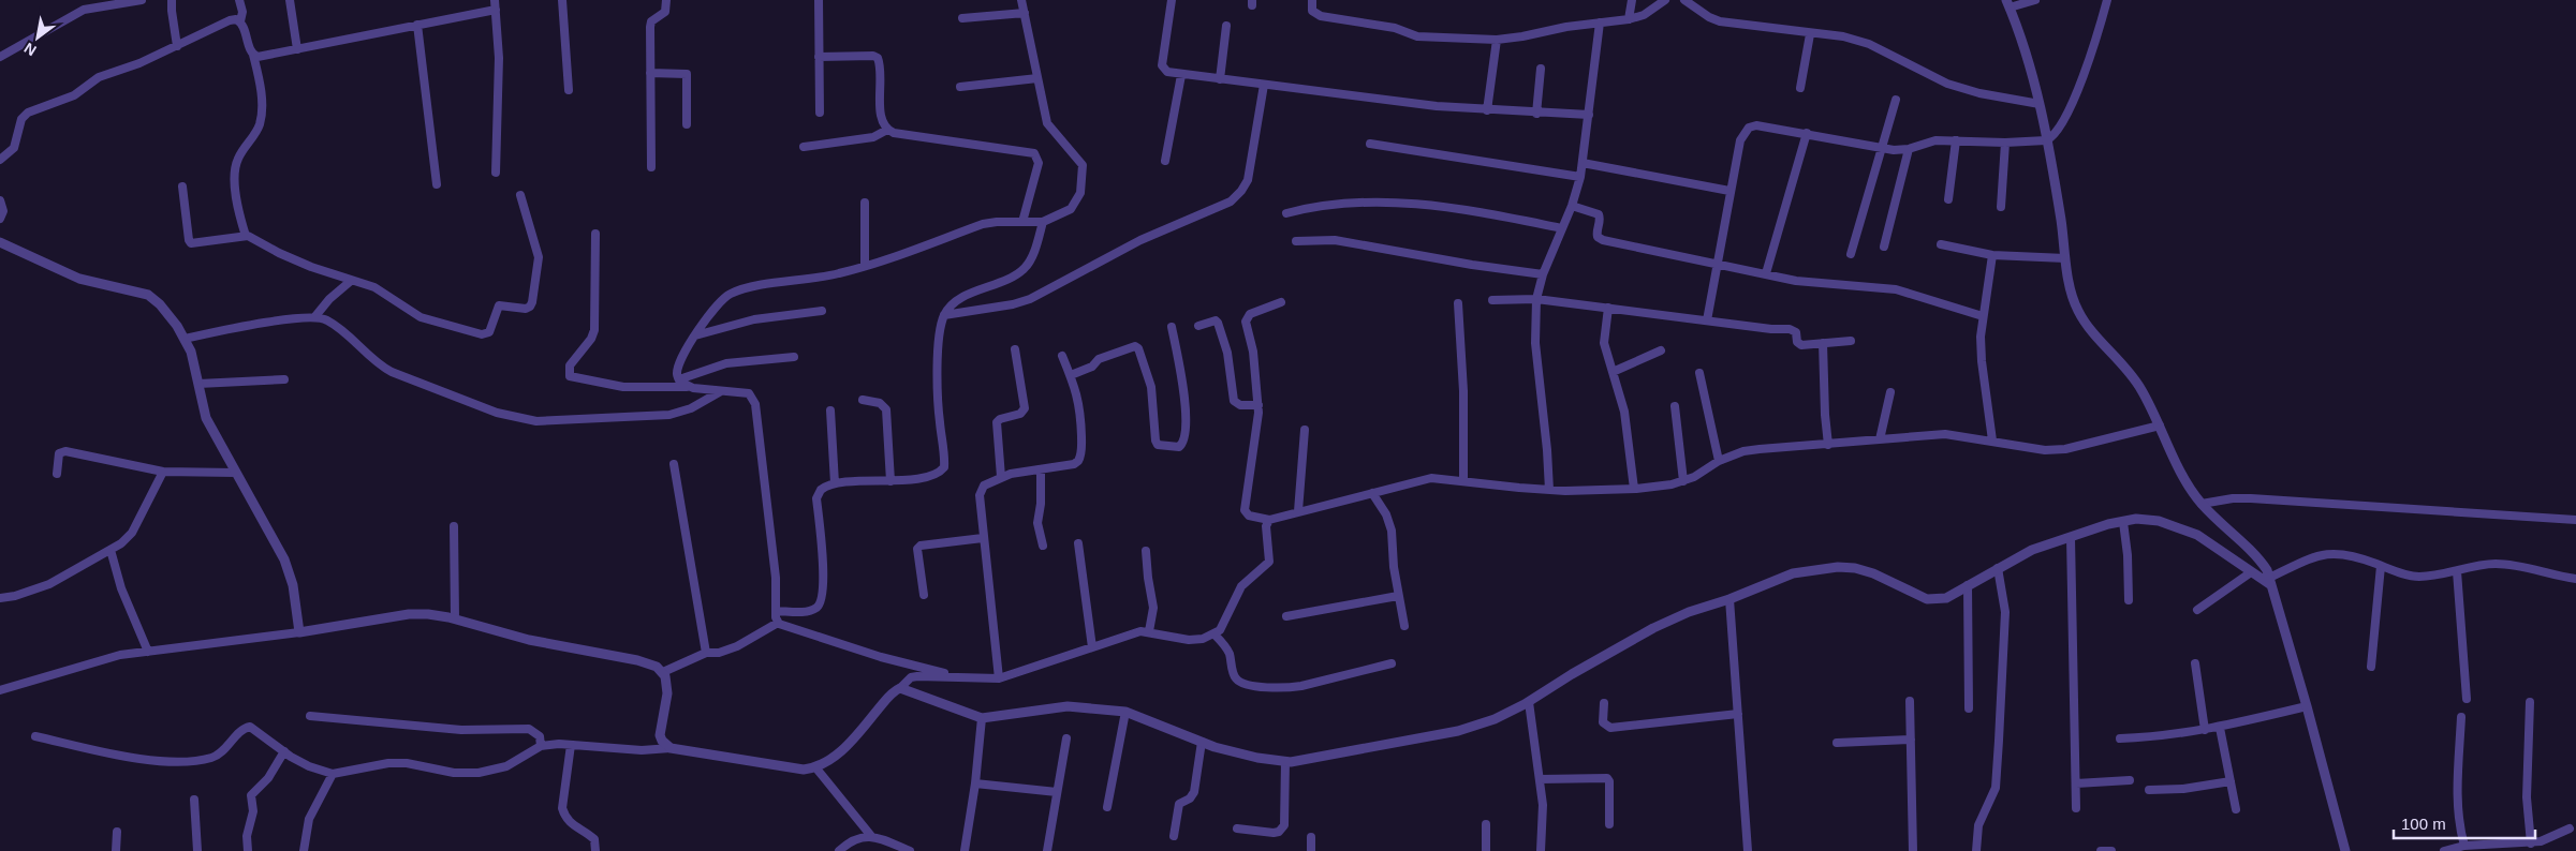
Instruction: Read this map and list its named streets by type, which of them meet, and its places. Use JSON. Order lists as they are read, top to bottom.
{
  "scale_bar": "100 m",
  "north": "bottom left"
}
